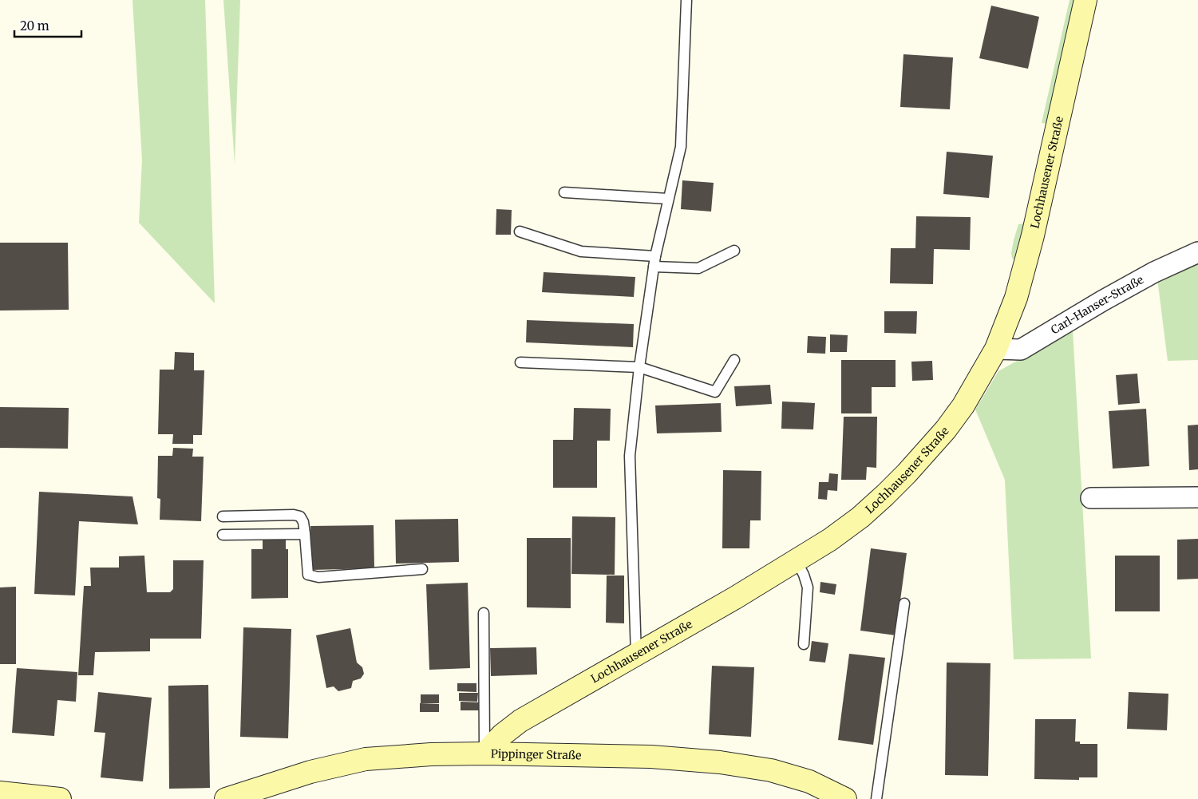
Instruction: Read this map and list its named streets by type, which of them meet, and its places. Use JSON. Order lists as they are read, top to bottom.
{
  "streets": {
    "street": ["Lochhausener Straße", "Carl-Hanser-Straße", "Pippinger Straße"]
  },
  "crossings": [
    ["Lochhausener Straße", "Carl-Hanser-Straße"],
    ["Lochhausener Straße", "Pippinger Straße"]
  ],
  "scale_bar": "20 m"
}
